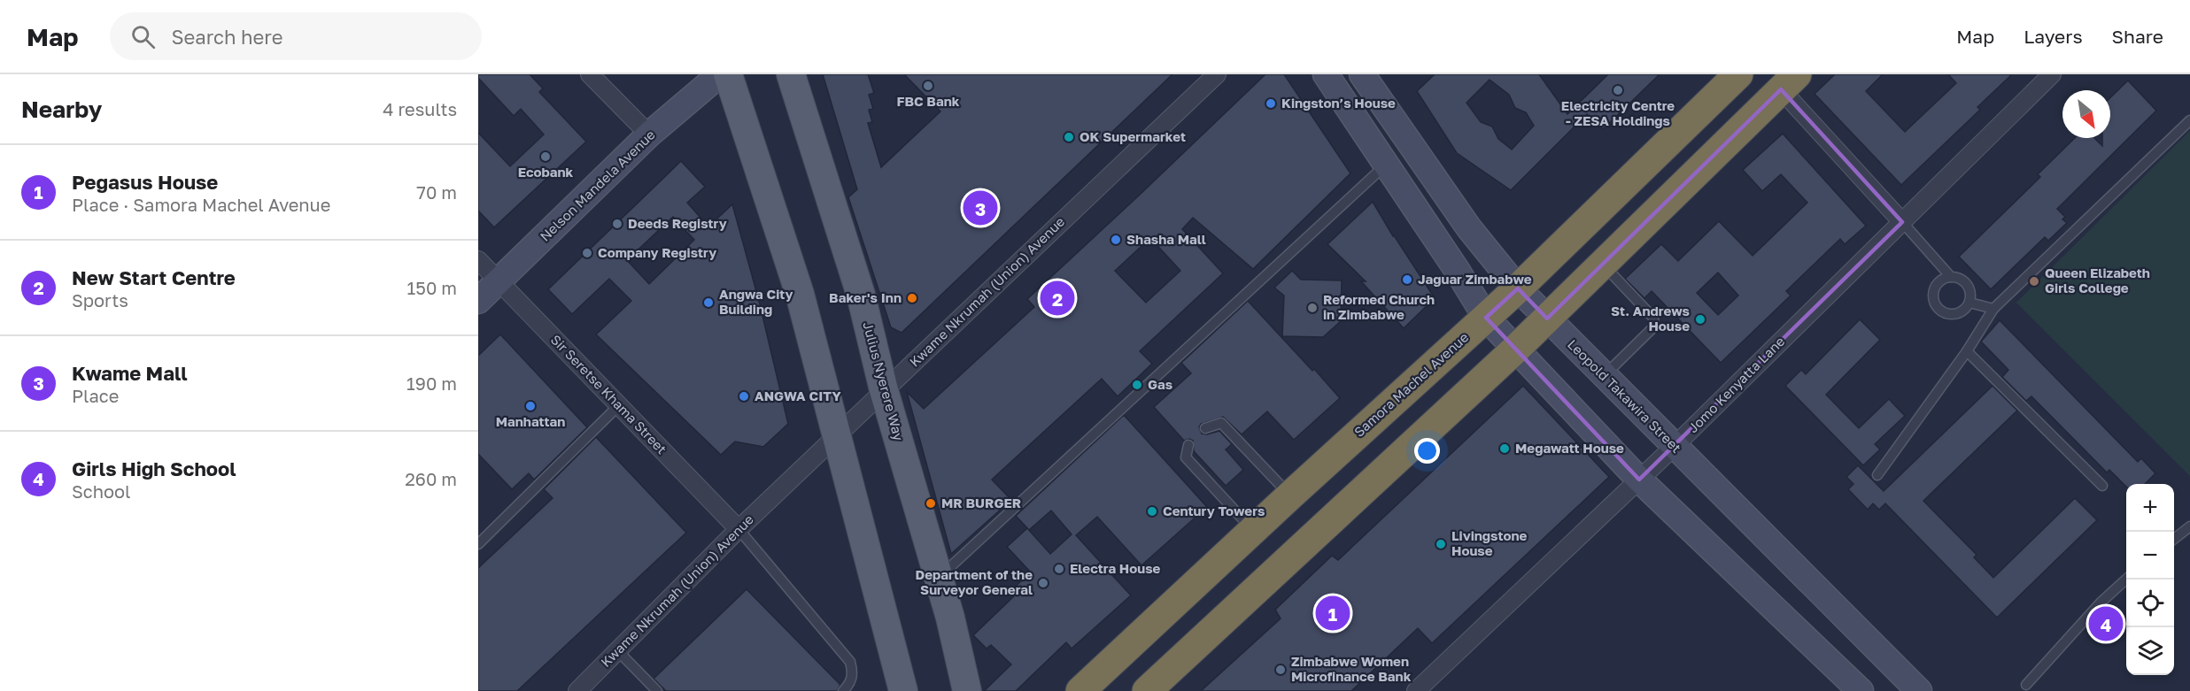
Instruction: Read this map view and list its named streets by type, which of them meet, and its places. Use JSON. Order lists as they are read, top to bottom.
{
  "streets": {
    "highway": ["Samora Machel Avenue"],
    "main road": ["Nelson Mandela Avenue", "Julius Nyerere Way", "Leopold Takawira Street"],
    "street": ["Kwame Nkrumah (Union) Avenue", "Jomo Kenyatta Lane", "Sir Seretse Khama Street"]
  },
  "crossings": [
    ["Nelson Mandela Avenue", "Sir Seretse Khama Street"],
    ["Kwame Nkrumah (Union) Avenue", "Julius Nyerere Way"],
    ["Kwame Nkrumah (Union) Avenue", "Sir Seretse Khama Street"],
    ["Samora Machel Avenue", "Leopold Takawira Street"],
    ["Jomo Kenyatta Lane", "Leopold Takawira Street"]
  ],
  "places": [
    "FBC Bank",
    "Electricity Centre - ZESA Holdings",
    "Kingston’s House",
    "OK Supermarket",
    "Ecobank",
    "Deeds Registry",
    "Shasha Mall",
    "Company Registry",
    "Jaguar Zimbabwe",
    "Queen Elizabeth Girls College",
    "Baker's Inn",
    "Angwa City Building",
    "Reformed Church in Zimbabwe",
    "St. Andrews House",
    "Gas",
    "ANGWA CITY",
    "Manhattan",
    "Megawatt House",
    "MR BURGER",
    "Century Towers",
    "Livingstone House",
    "Electra House",
    "Department of the Surveyor General",
    "Zimbabwe Women Microfinance Bank"
  ],
  "north": "bottom right",
  "page": {
    "header": "Map",
    "search": "Search here",
    "nav": ["Map", "Layers", "Share"],
    "heading": ["Nearby", "4 results"],
    "list": [
      {
        "mark": "1",
        "name": "Pegasus House",
        "note": "Place · Samora Machel Avenue",
        "value": "70 m"
      },
      {
        "mark": "2",
        "name": "New Start Centre",
        "note": "Sports",
        "value": "150 m"
      },
      {
        "mark": "3",
        "name": "Kwame Mall",
        "note": "Place",
        "value": "190 m"
      },
      {
        "mark": "4",
        "name": "Girls High School",
        "note": "School",
        "value": "260 m"
      }
    ],
    "pins": [
      "3",
      "2",
      "1",
      "4"
    ],
    "map_buttons": ["+", "−"]
  }
}
